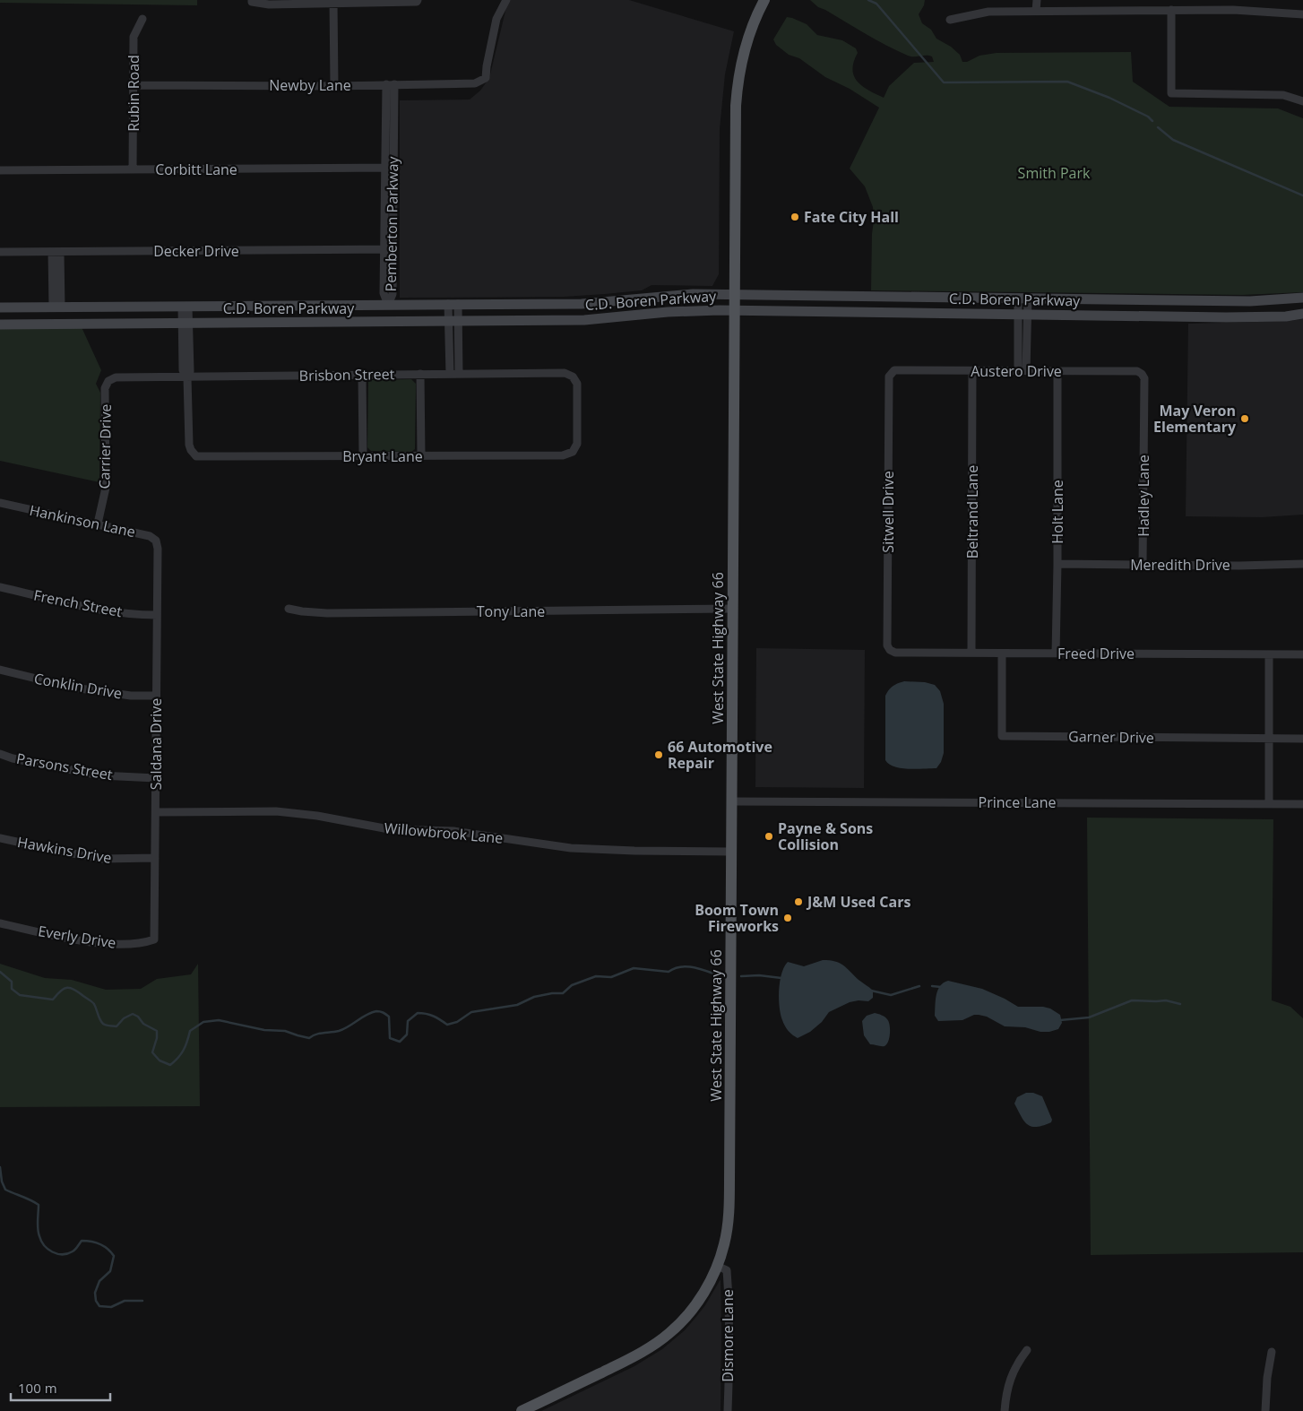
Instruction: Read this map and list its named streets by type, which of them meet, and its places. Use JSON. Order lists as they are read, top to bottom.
{
  "streets": {
    "main road": ["West State Highway 66"],
    "street": [
      "Newby Lane",
      "Rubin Road",
      "Corbitt Lane",
      "Pemberton Parkway",
      "Decker Drive",
      "C.D. Boren Parkway",
      "Austero Drive",
      "Brisbon Street",
      "Carrier Drive",
      "Bryant Lane",
      "Hadley Lane",
      "Sitwell Drive",
      "Beltrand Lane",
      "Holt Lane",
      "Hankinson Lane",
      "Meredith Drive",
      "French Street",
      "Tony Lane",
      "Freed Drive",
      "Conklin Drive",
      "Garner Drive",
      "Saldana Drive",
      "Parsons Street",
      "Prince Lane",
      "Willowbrook Lane",
      "Hawkins Drive",
      "Everly Drive",
      "Dismore Lane"
    ]
  },
  "crossings": [
    ["Newby Lane", "Rubin Road"],
    ["Newby Lane", "Pemberton Parkway"],
    ["Rubin Road", "Corbitt Lane"],
    ["Corbitt Lane", "Pemberton Parkway"],
    ["Pemberton Parkway", "Decker Drive"],
    ["Pemberton Parkway", "C.D. Boren Parkway"],
    ["C.D. Boren Parkway", "West State Highway 66"],
    ["Austero Drive", "Hadley Lane"],
    ["Austero Drive", "Sitwell Drive"],
    ["Austero Drive", "Beltrand Lane"],
    ["Austero Drive", "Holt Lane"],
    ["Brisbon Street", "Carrier Drive"],
    ["Brisbon Street", "Bryant Lane"],
    ["Carrier Drive", "Hankinson Lane"],
    ["Hadley Lane", "Meredith Drive"],
    ["Sitwell Drive", "Freed Drive"],
    ["Beltrand Lane", "Freed Drive"],
    ["Holt Lane", "Meredith Drive"],
    ["Holt Lane", "Freed Drive"],
    ["Hankinson Lane", "Saldana Drive"],
    ["French Street", "Saldana Drive"],
    ["Tony Lane", "West State Highway 66"],
    ["West State Highway 66", "Prince Lane"],
    ["West State Highway 66", "Willowbrook Lane"],
    ["West State Highway 66", "Dismore Lane"],
    ["Freed Drive", "Garner Drive"],
    ["Conklin Drive", "Saldana Drive"],
    ["Saldana Drive", "Parsons Street"],
    ["Saldana Drive", "Willowbrook Lane"],
    ["Saldana Drive", "Hawkins Drive"],
    ["Saldana Drive", "Everly Drive"]
  ],
  "parks": ["Smith Park"],
  "places": [
    "Fate City Hall",
    "May Veron Elementary",
    "66 Automotive Repair",
    "Payne & Sons Collision",
    "J&M Used Cars",
    "Boom Town Fireworks"
  ],
  "scale_bar": "100 m"
}
